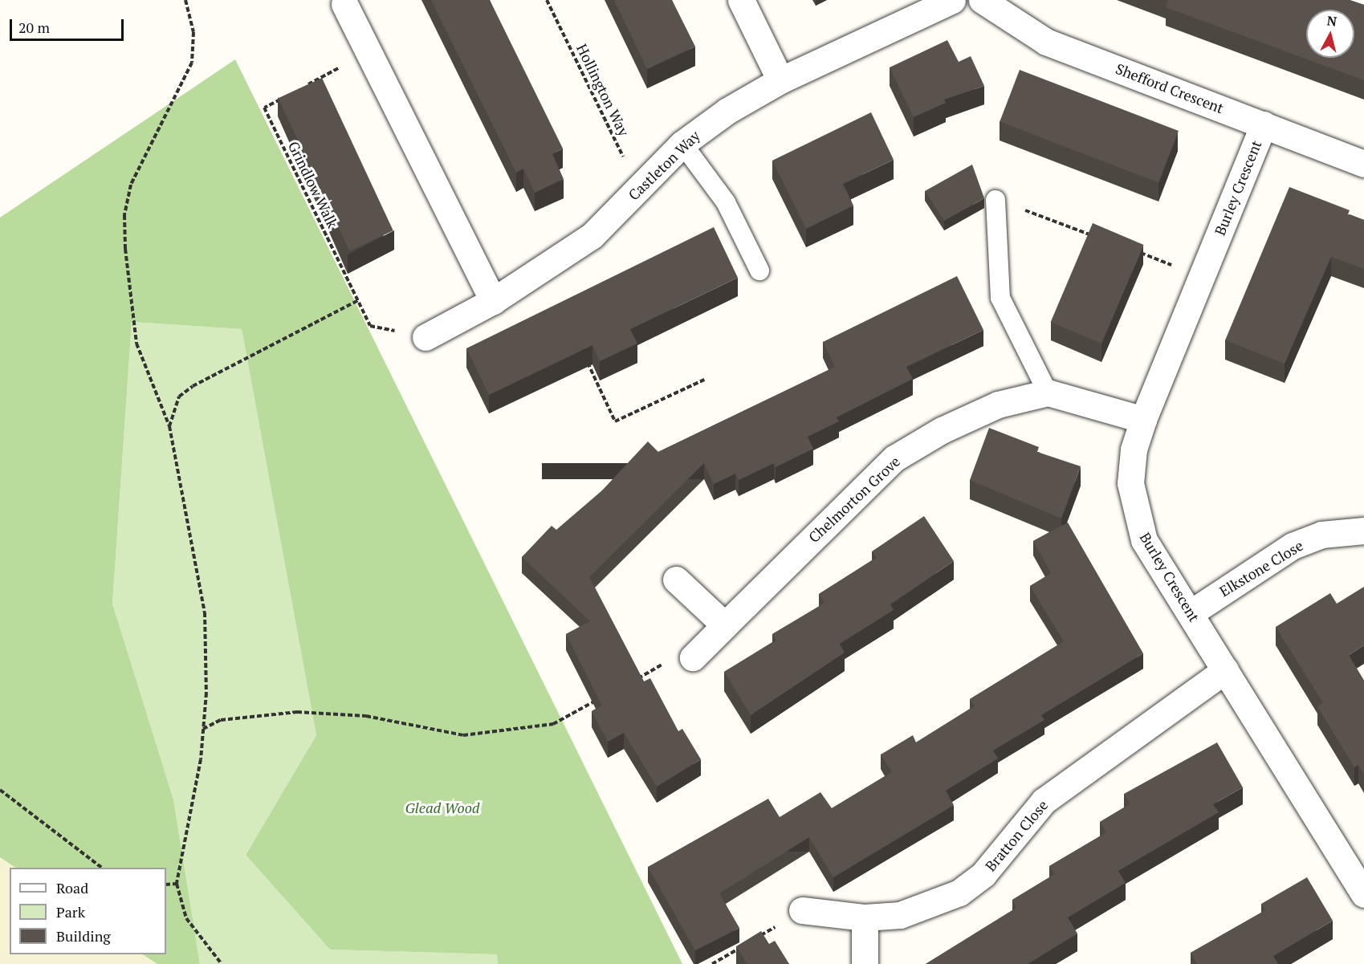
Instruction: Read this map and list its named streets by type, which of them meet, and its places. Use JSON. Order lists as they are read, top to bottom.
{
  "streets": {
    "street": [
      "Shefford Crescent",
      "Castleton Way",
      "Burley Crescent",
      "Chelmorton Grove",
      "Elkstone Close",
      "Bratton Close"
    ],
    "path": ["Hollington Way", "Grindlow Walk"]
  },
  "crossings": [
    ["Shefford Crescent", "Burley Crescent"],
    ["Hollington Way", "Castleton Way"],
    ["Castleton Way", "Grindlow Walk"],
    ["Burley Crescent", "Chelmorton Grove"],
    ["Burley Crescent", "Elkstone Close"],
    ["Burley Crescent", "Bratton Close"]
  ],
  "parks": ["Glead Wood"],
  "legend": ["Road", "Park", "Building"],
  "scale_bar": "20 m",
  "north": "top"
}
